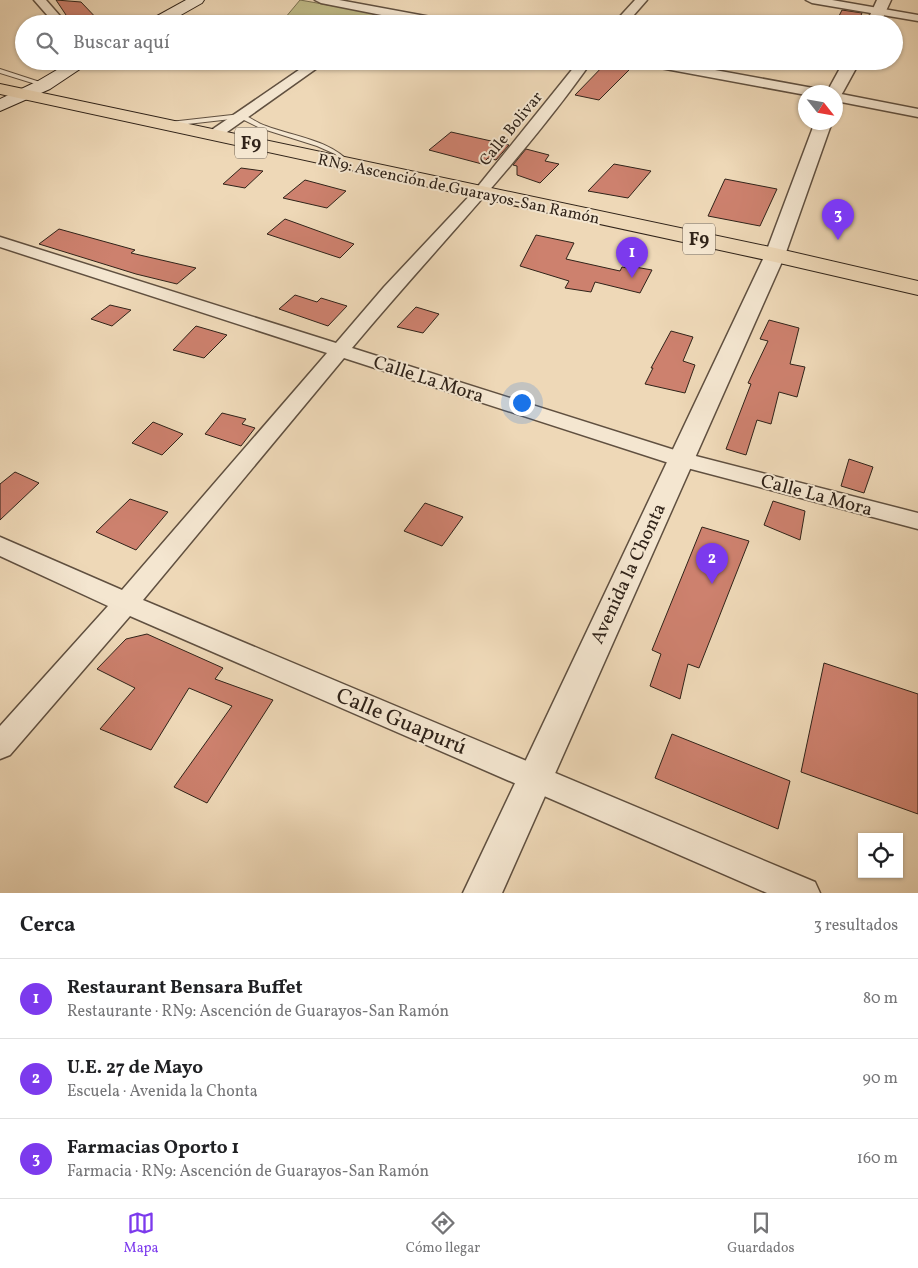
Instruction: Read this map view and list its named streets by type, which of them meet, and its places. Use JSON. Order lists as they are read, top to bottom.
{
  "streets": {
    "highway": ["F9", "RN9: Ascención de Guarayos-San Ramón"],
    "street": [
      "Calle Bolivar",
      "Calle La Mora",
      "Avenida la Chonta",
      "Calle Guapurú"
    ]
  },
  "crossings": [
    ["Calle Bolivar", "RN9: Ascención de Guarayos-San Ramón"],
    ["Calle Bolivar", "Calle La Mora"],
    ["Calle Bolivar", "Calle Guapurú"],
    ["RN9: Ascención de Guarayos-San Ramón", "Avenida la Chonta"],
    ["Calle La Mora", "Avenida la Chonta"],
    ["Avenida la Chonta", "Calle Guapurú"]
  ],
  "north": "bottom right",
  "page": {
    "search": "Buscar aquí",
    "pins": ["3", "1", "2"],
    "heading": ["Cerca", "3 resultados"],
    "list": [
      {
        "mark": "1",
        "name": "Restaurant Bensara Buffet",
        "note": "Restaurante · RN9: Ascención de Guarayos-San Ramón",
        "value": "80 m"
      },
      {
        "mark": "2",
        "name": "U.E. 27 de Mayo",
        "note": "Escuela · Avenida la Chonta",
        "value": "90 m"
      },
      {
        "mark": "3",
        "name": "Farmacias Oporto 1",
        "note": "Farmacia · RN9: Ascención de Guarayos-San Ramón",
        "value": "160 m"
      }
    ],
    "nav": ["Mapa", "Cómo llegar", "Guardados"]
  }
}
